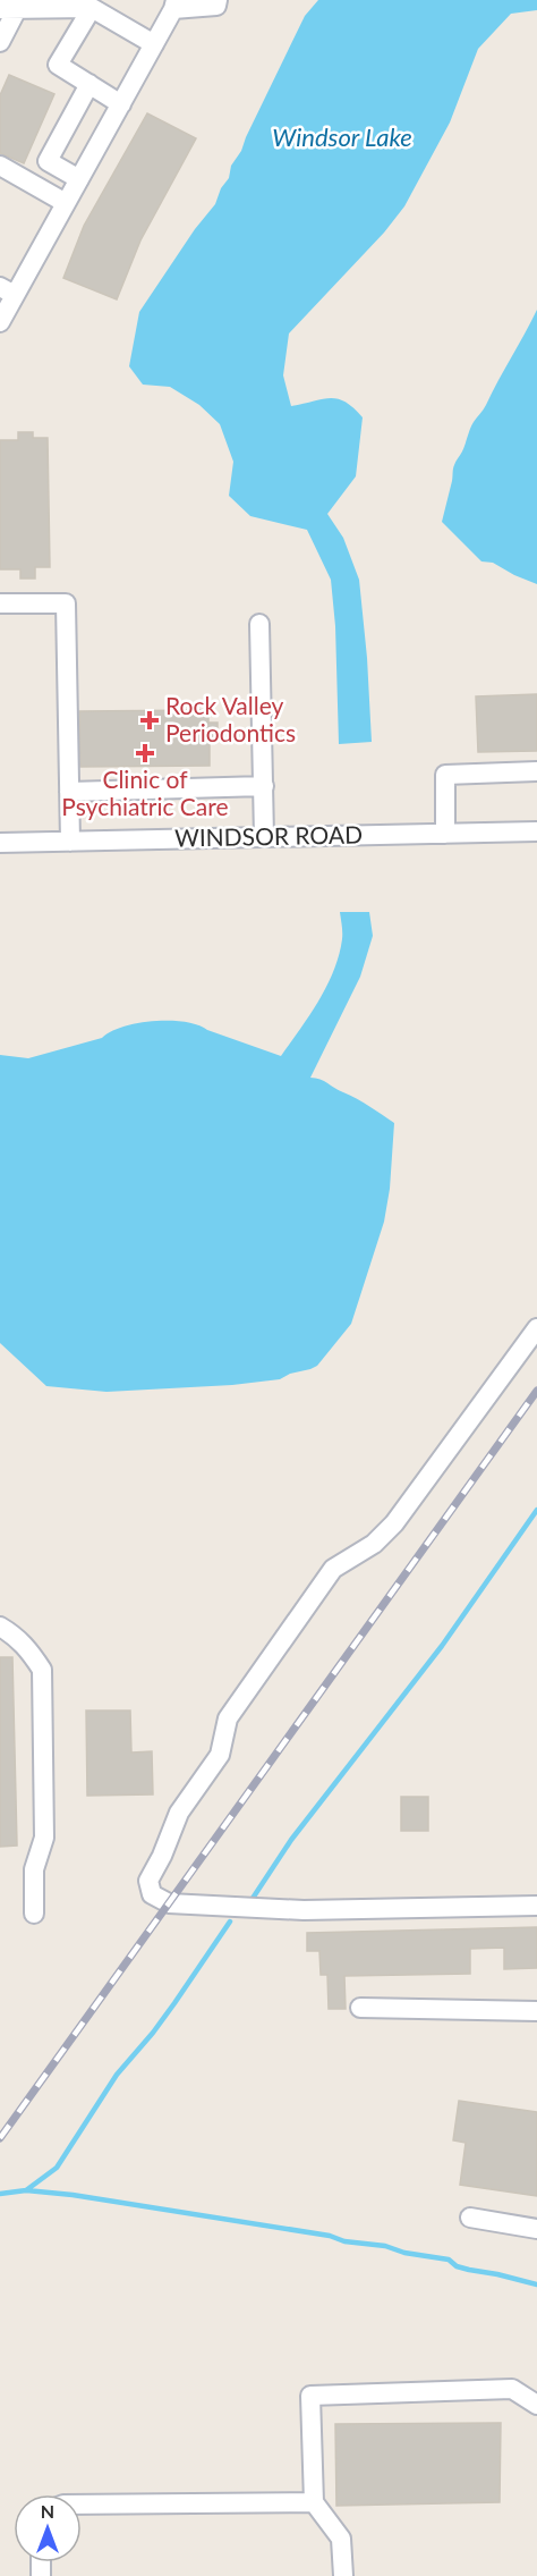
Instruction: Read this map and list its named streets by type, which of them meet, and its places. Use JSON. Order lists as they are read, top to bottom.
{
  "streets": {
    "street": ["WINDSOR ROAD"]
  },
  "water": ["Windsor Lake"],
  "places": {
    "health": ["Rock Valley Periodontics", "Clinic of Psychiatric Care"]
  },
  "north": "top"
}
